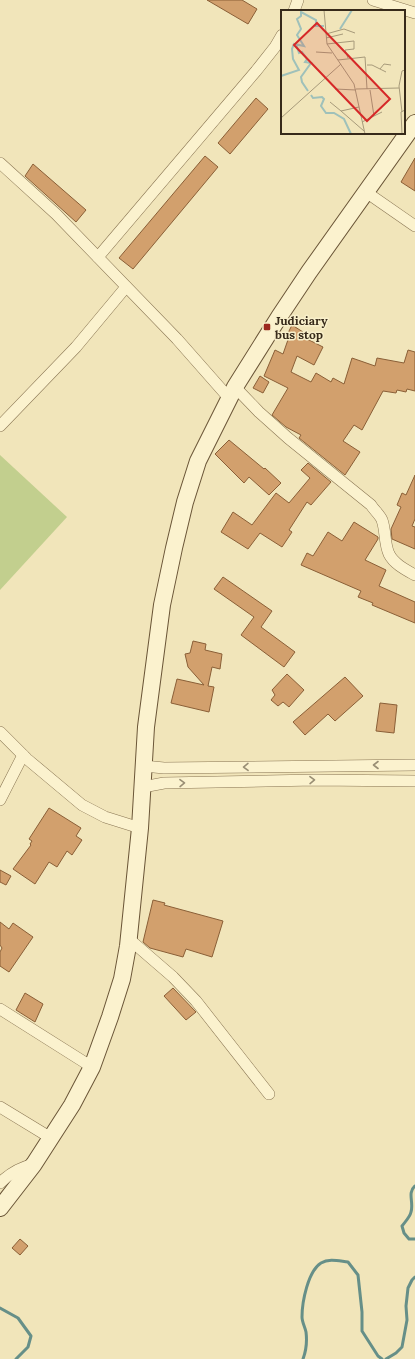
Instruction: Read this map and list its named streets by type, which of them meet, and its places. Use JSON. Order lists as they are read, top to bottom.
{
  "places": {
    "transit": ["Judiciary bus stop"]
  }
}
